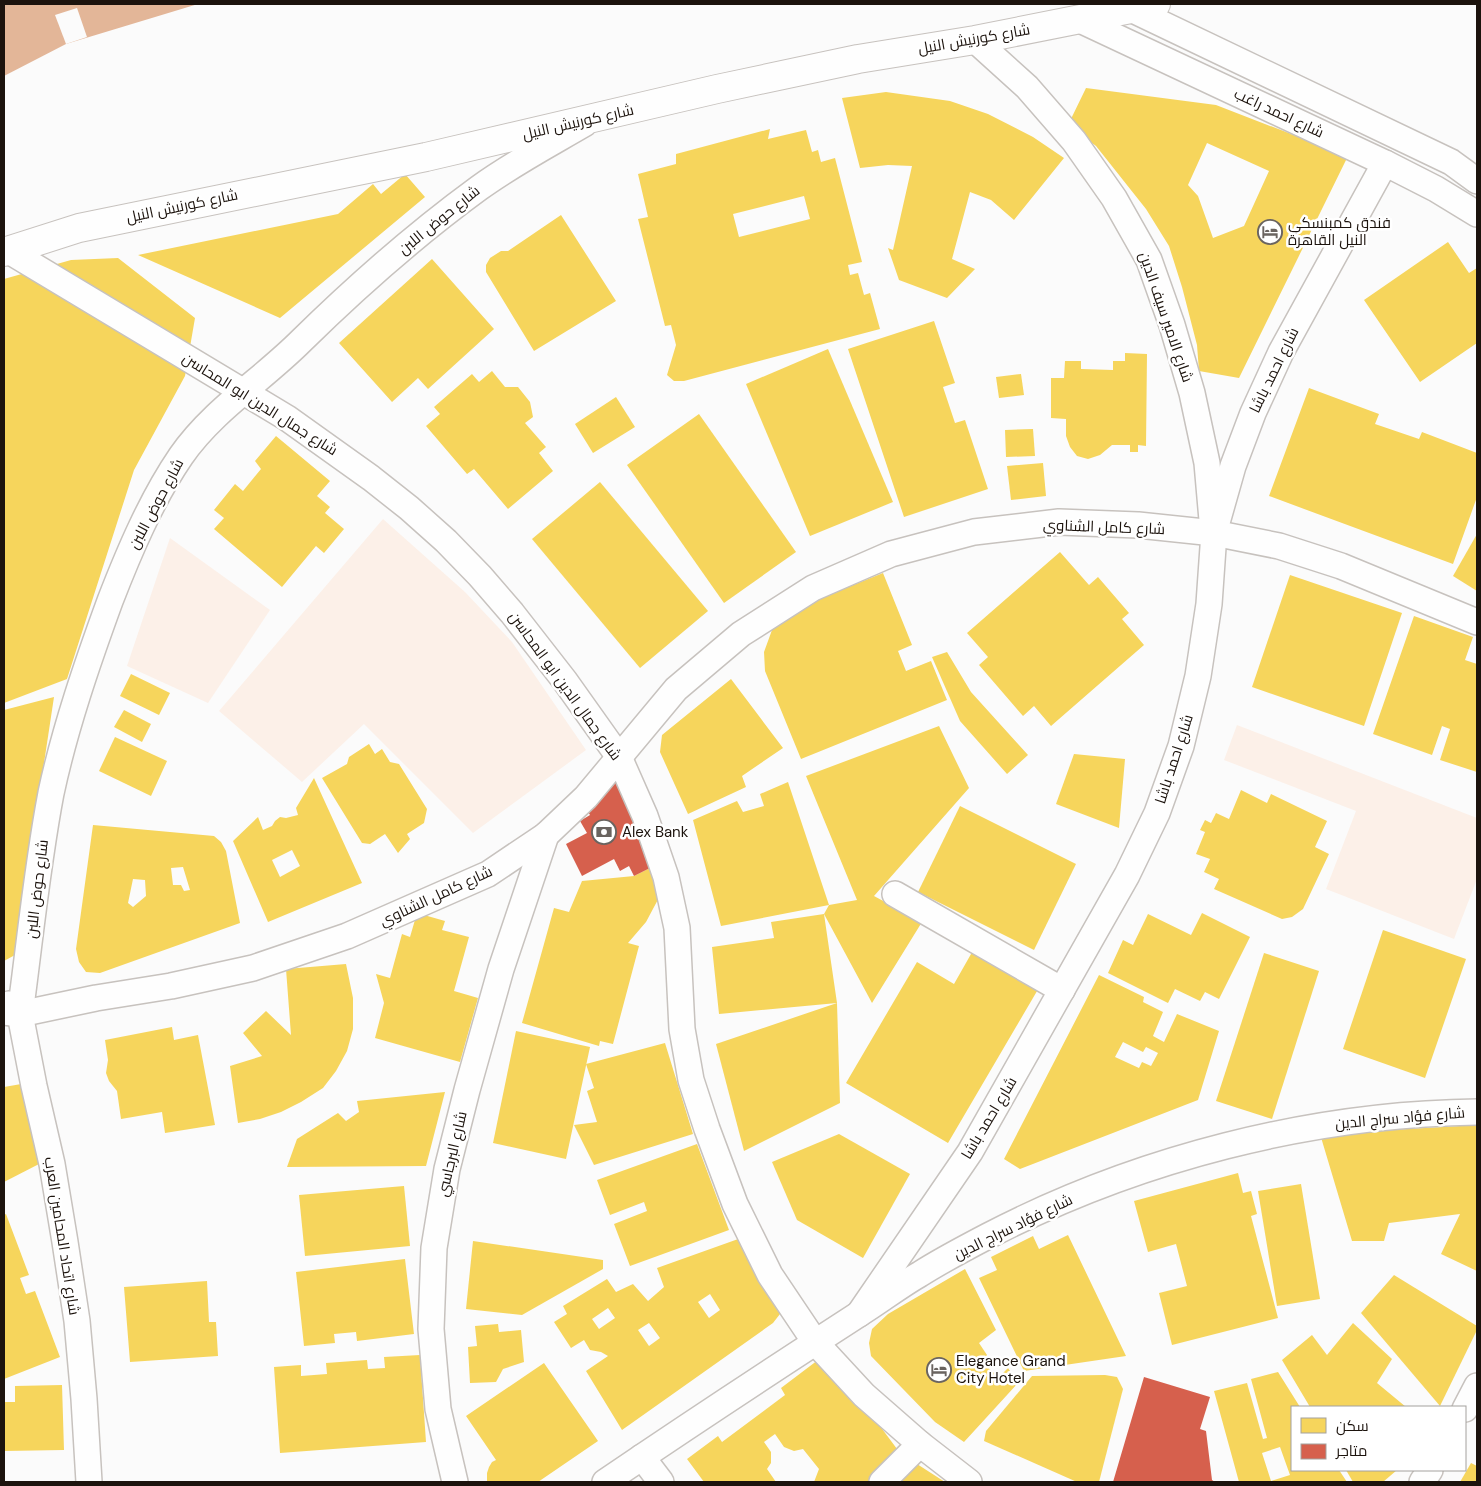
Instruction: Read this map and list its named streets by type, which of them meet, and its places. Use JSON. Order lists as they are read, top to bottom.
{
  "streets": {
    "highway": ["شارع كورنيش النيل"],
    "street": [
      "شارع احمد راغب",
      "شارع حوض اللبن",
      "شارع الامير سيف الدين",
      "شارع احمد باشا",
      "شارع جمال الدين ابو المحاسن",
      "شارع كامل الشناوي",
      "شارع فؤاد سراج الدين",
      "شارع البرجاسي",
      "شارع اتحاد المحامين العرب"
    ]
  },
  "crossings": [
    ["شارع كورنيش النيل", "شارع احمد راغب"],
    ["شارع كورنيش النيل", "شارع حوض اللبن"],
    ["شارع كورنيش النيل", "شارع الامير سيف الدين"],
    ["شارع كورنيش النيل", "شارع جمال الدين ابو المحاسن"],
    ["شارع احمد راغب", "شارع احمد باشا"],
    ["شارع حوض اللبن", "شارع جمال الدين ابو المحاسن"],
    ["شارع حوض اللبن", "شارع كامل الشناوي"],
    ["شارع حوض اللبن", "شارع اتحاد المحامين العرب"],
    ["شارع الامير سيف الدين", "شارع احمد باشا"],
    ["شارع الامير سيف الدين", "شارع كامل الشناوي"],
    ["شارع احمد باشا", "شارع كامل الشناوي"],
    ["شارع احمد باشا", "شارع فؤاد سراج الدين"],
    ["شارع جمال الدين ابو المحاسن", "شارع كامل الشناوي"],
    ["شارع جمال الدين ابو المحاسن", "شارع فؤاد سراج الدين"],
    ["شارع كامل الشناوي", "شارع البرجاسي"],
    ["شارع كامل الشناوي", "شارع اتحاد المحامين العرب"]
  ],
  "places": {
    "hotel": ["فندق كمبنسكي النيل القاهرة", "Elegance Grand City Hotel"],
    "bank": ["Alex Bank"]
  },
  "legend": ["سكن", "متاجر"]
}
